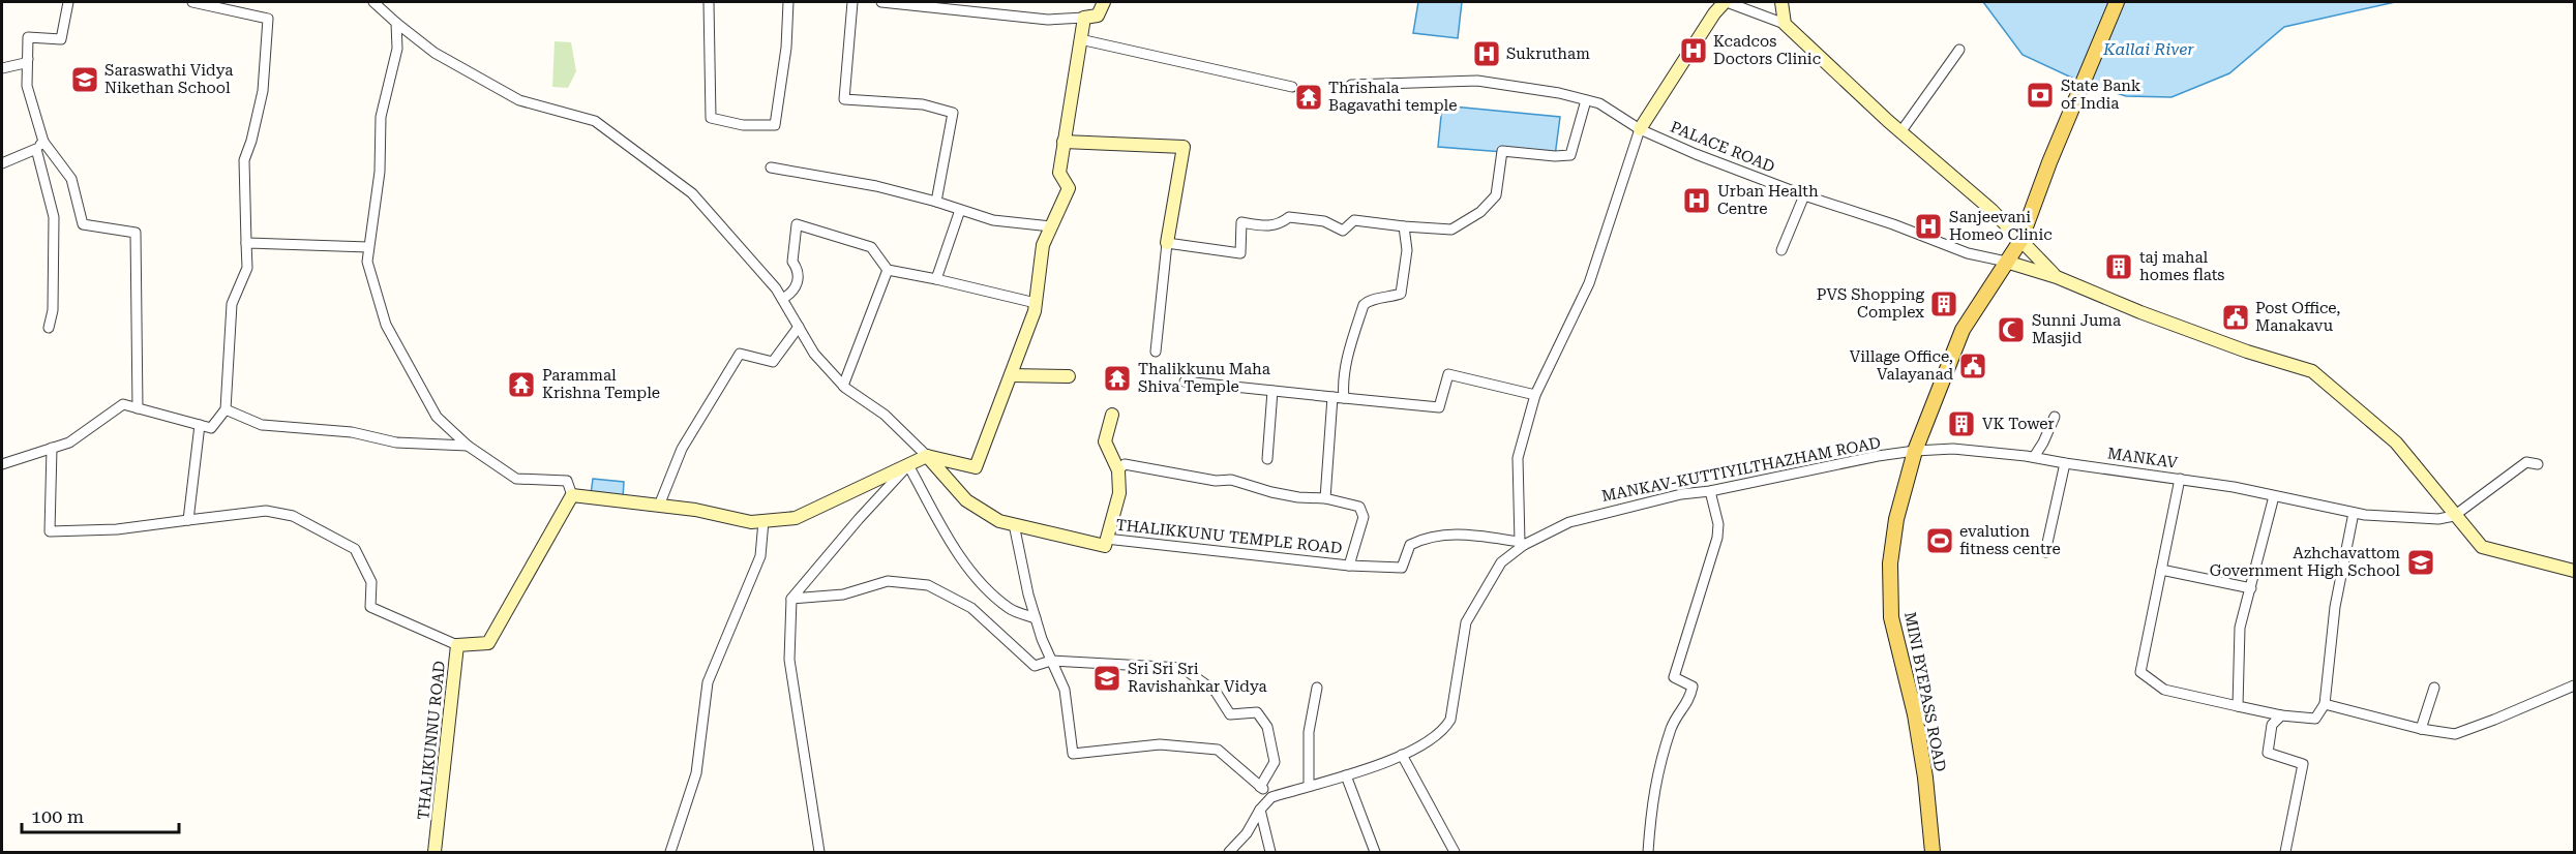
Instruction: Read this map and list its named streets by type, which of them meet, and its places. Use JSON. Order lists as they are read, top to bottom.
{
  "streets": {
    "main road": ["MINI BYEPASS ROAD"],
    "street": [
      "PALACE ROAD",
      "MANKAV",
      "MANKAV-KUTTIYILTHAZHAM ROAD",
      "THALIKKUNU TEMPLE ROAD",
      "THALIKUNNU ROAD"
    ]
  },
  "crossings": [
    ["PALACE ROAD", "MINI BYEPASS ROAD"],
    ["MANKAV", "MANKAV-KUTTIYILTHAZHAM ROAD"],
    ["MANKAV", "MINI BYEPASS ROAD"],
    ["MANKAV-KUTTIYILTHAZHAM ROAD", "MINI BYEPASS ROAD"]
  ],
  "water": ["Kallai River"],
  "places": {
    "hospital": [
      "Kcadcos Doctors Clinic",
      "Sukrutham",
      "Urban Health Centre",
      "Sanjeevani Homeo Clinic"
    ],
    "school or university": ["Saraswathi Vidya Nikethan School", "Azhchavattom Government High School", "Sri Sri Sri Ravishankar Vidya"],
    "bank": ["State Bank of India"],
    "temple": ["Thrishala Bagavathi temple", "Thalikkunu Maha Shiva Temple", "Parammal Krishna Temple"],
    "building": ["taj mahal homes flats", "PVS Shopping Complex", "VK Tower"],
    "public building": ["Post Office, Manakavu", "Village Office, Valayanad"],
    "mosque": ["Sunni Juma Masjid"],
    "sports": ["evalution fitness centre"]
  },
  "scale_bar": "100 m"
}
